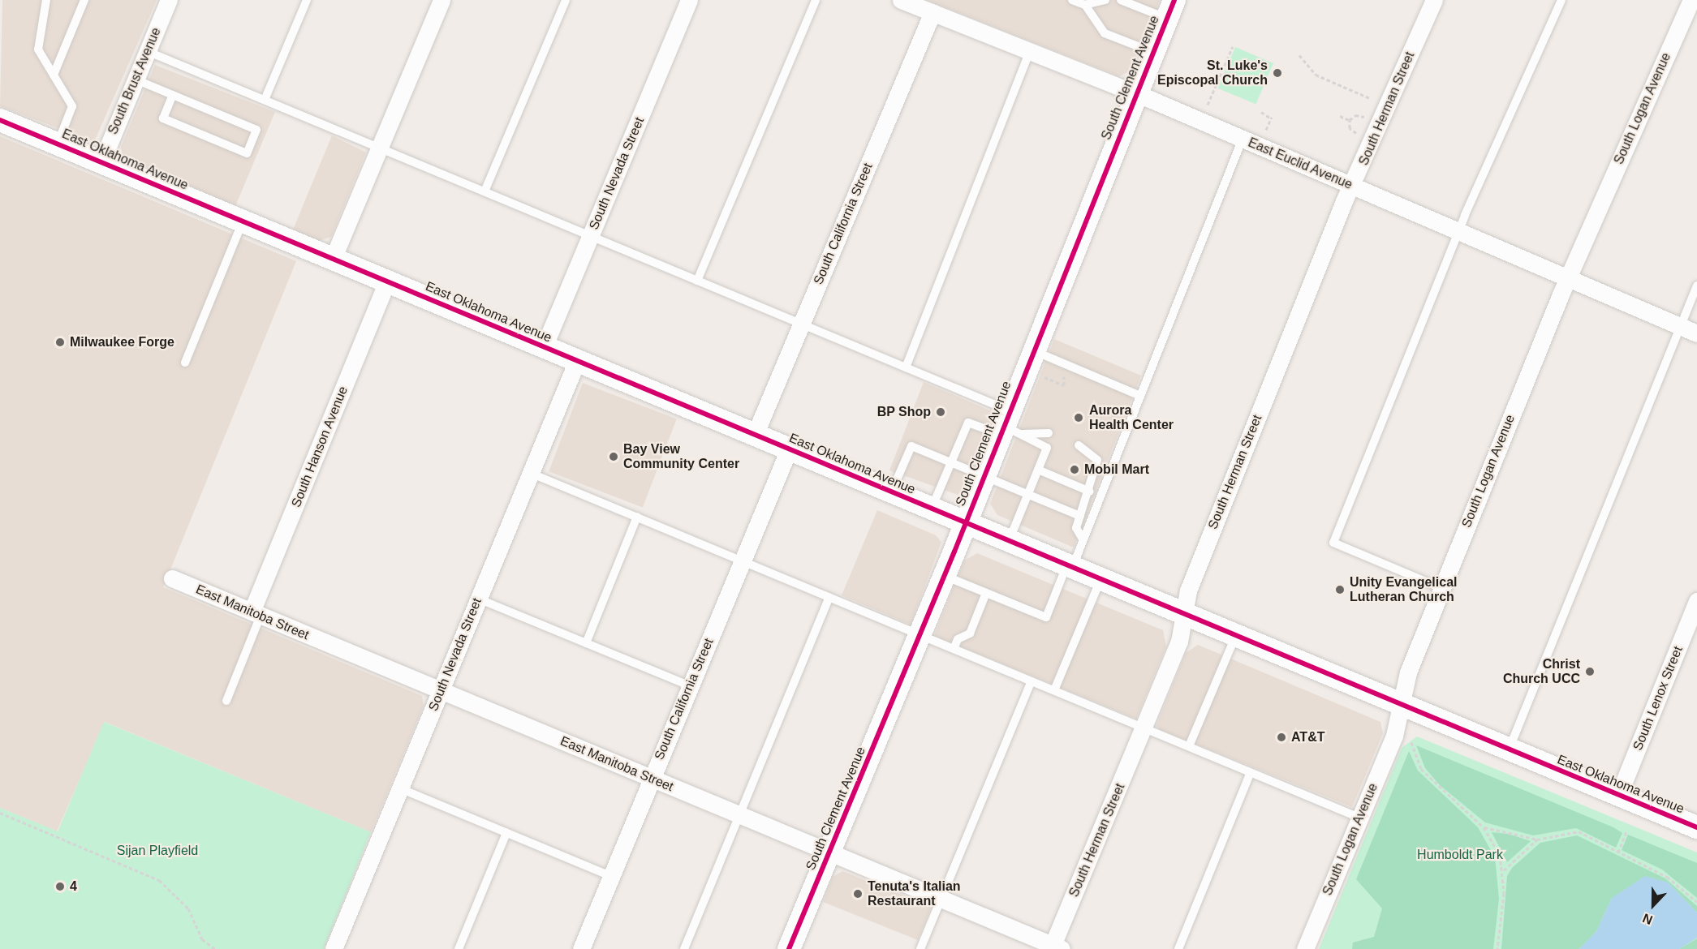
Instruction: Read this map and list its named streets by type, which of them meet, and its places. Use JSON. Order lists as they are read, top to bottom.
{
  "streets": {
    "main road": ["South Clement Avenue", "East Oklahoma Avenue"],
    "street": [
      "South Brust Avenue",
      "South Herman Street",
      "South Logan Avenue",
      "East Euclid Avenue",
      "South Nevada Street",
      "South California Street",
      "South Hanson Avenue",
      "East Manitoba Street",
      "South Lenox Street"
    ]
  },
  "crossings": [
    ["South Clement Avenue", "East Oklahoma Avenue"],
    ["South Clement Avenue", "East Euclid Avenue"],
    ["South Clement Avenue", "East Manitoba Street"],
    ["South Brust Avenue", "East Oklahoma Avenue"],
    ["South Herman Street", "East Oklahoma Avenue"],
    ["South Herman Street", "East Euclid Avenue"],
    ["South Herman Street", "East Manitoba Street"],
    ["South Logan Avenue", "East Oklahoma Avenue"],
    ["South Logan Avenue", "East Euclid Avenue"],
    ["East Oklahoma Avenue", "South Nevada Street"],
    ["East Oklahoma Avenue", "South California Street"],
    ["East Oklahoma Avenue", "South Hanson Avenue"],
    ["East Oklahoma Avenue", "South Lenox Street"],
    ["East Euclid Avenue", "South California Street"],
    ["South Nevada Street", "East Manitoba Street"],
    ["South California Street", "East Manitoba Street"],
    ["South Hanson Avenue", "East Manitoba Street"]
  ],
  "parks": ["Sijan Playfield", "Humboldt Park"],
  "places": [
    "St. Luke's Episcopal Church",
    "Milwaukee Forge",
    "BP Shop",
    "Aurora Health Center",
    "Bay View Community Center",
    "Mobil Mart",
    "Unity Evangelical Lutheran Church",
    "Christ Church UCC",
    "AT&T",
    "4",
    "Tenuta's Italian Restaurant"
  ],
  "north": "bottom"
}
